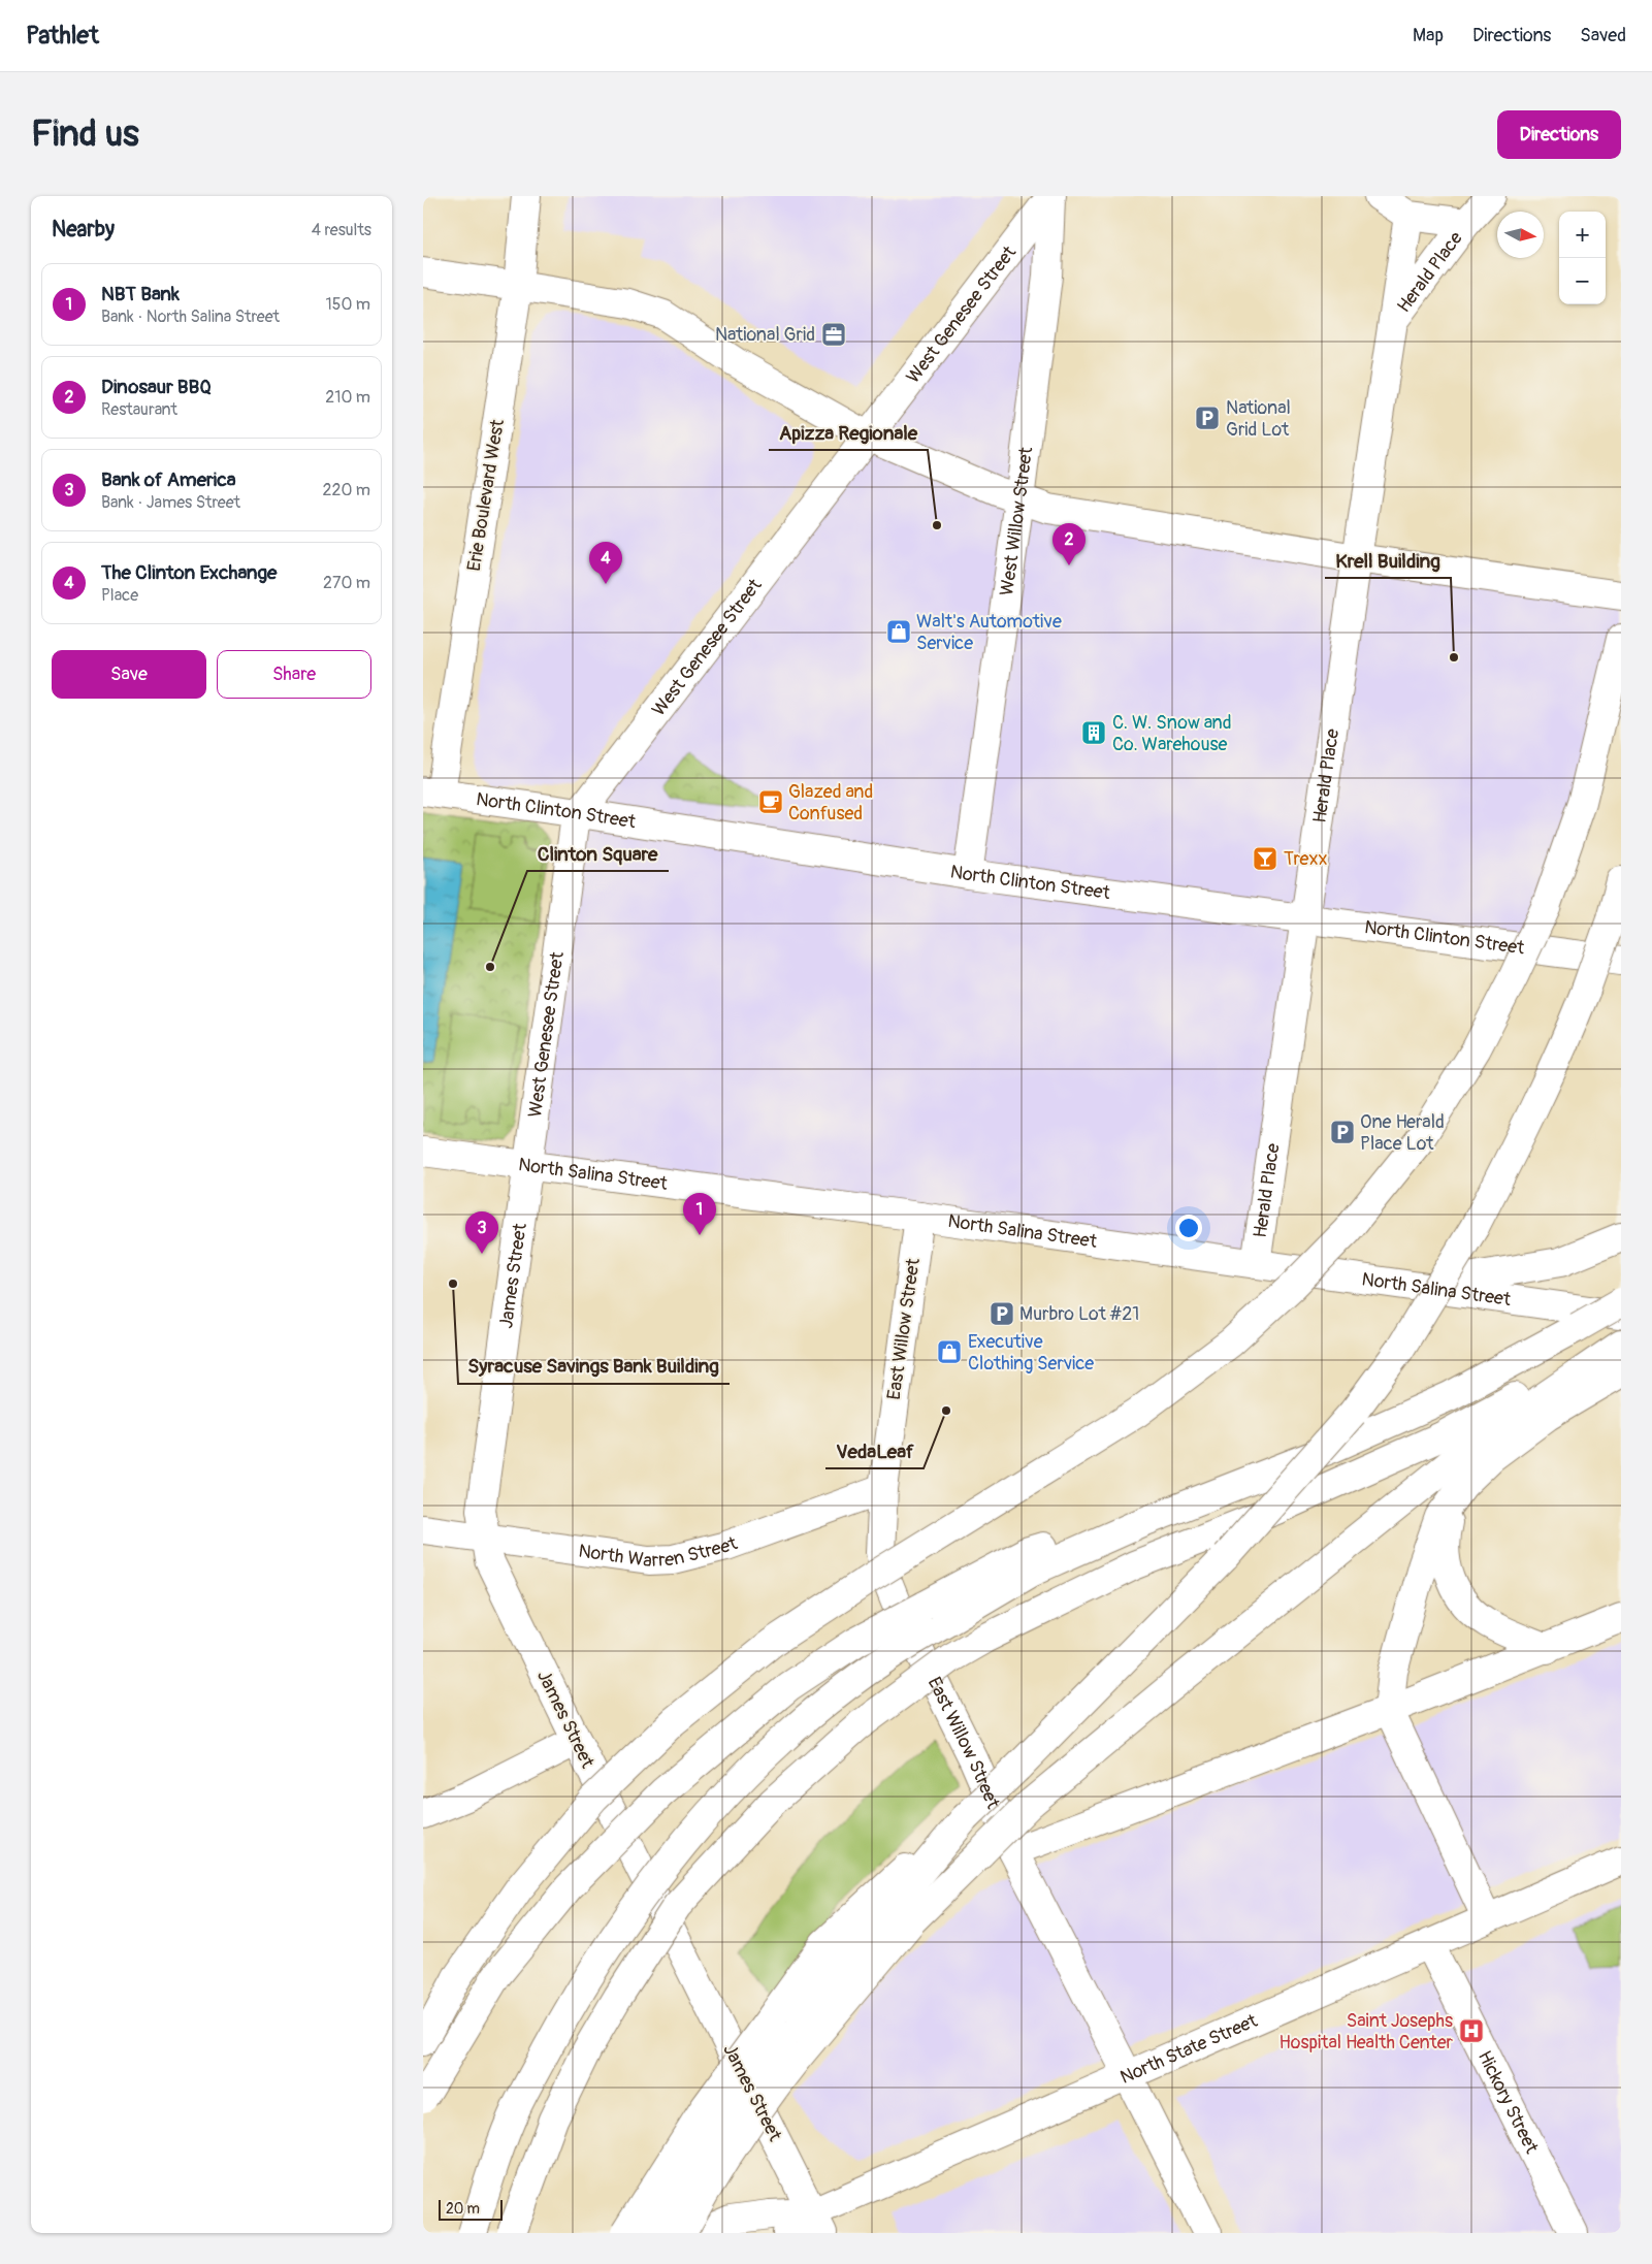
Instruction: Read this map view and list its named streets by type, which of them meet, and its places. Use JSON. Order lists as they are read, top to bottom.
{
  "streets": {
    "main road": [
      "Herald Place",
      "West Genesee Street",
      "Erie Boulevard West",
      "West Willow Street",
      "North Clinton Street",
      "North Salina Street",
      "James Street",
      "East Willow Street",
      "North Warren Street",
      "North State Street",
      "Hickory Street"
    ]
  },
  "crossings": [
    ["Herald Place", "North Clinton Street"],
    ["Herald Place", "North Salina Street"],
    ["West Genesee Street", "West Willow Street"],
    ["West Genesee Street", "North Clinton Street"],
    ["West Genesee Street", "North Salina Street"],
    ["West Genesee Street", "James Street"],
    ["Erie Boulevard West", "North Clinton Street"],
    ["West Willow Street", "North Clinton Street"],
    ["North Salina Street", "James Street"],
    ["North Salina Street", "East Willow Street"],
    ["James Street", "North Warren Street"],
    ["James Street", "North State Street"],
    ["East Willow Street", "North Warren Street"],
    ["East Willow Street", "North State Street"],
    ["North State Street", "Hickory Street"]
  ],
  "places": {
    "office": ["National Grid"],
    "parking": ["National Grid Lot", "One Herald Place Lot", "Murbro Lot #21"],
    "other": [
      "Apizza Regionale",
      "Krell Building",
      "Clinton Square",
      "Syracuse Savings Bank Building",
      "VedaLeaf"
    ],
    "shop": ["Walt's Automotive Service", "Executive Clothing Service"],
    "building": ["C. W. Snow and Co. Warehouse"],
    "cafe": ["Glazed and Confused"],
    "bar": ["Trexx"],
    "hospital": ["Saint Josephs Hospital Health Center"]
  },
  "scale_bar": "20 m",
  "north": "right",
  "page": {
    "header": "Pathlet",
    "nav": ["Map", "Directions", "Saved"],
    "buttons": [
      "Directions",
      ["Save", "Share"]
    ],
    "title": "Find us",
    "heading": ["Nearby", "4 results"],
    "map_buttons": ["+", "−"],
    "list": [
      {
        "mark": "1",
        "name": "NBT Bank",
        "note": "Bank · North Salina Street",
        "value": "150 m"
      },
      {
        "mark": "2",
        "name": "Dinosaur BBQ",
        "note": "Restaurant",
        "value": "210 m"
      },
      {
        "mark": "3",
        "name": "Bank of America",
        "note": "Bank · James Street",
        "value": "220 m"
      },
      {
        "mark": "4",
        "name": "The Clinton Exchange",
        "note": "Place",
        "value": "270 m"
      }
    ],
    "pins": [
      "2",
      "4",
      "1",
      "3"
    ],
    "scale": "20 m"
  }
}
